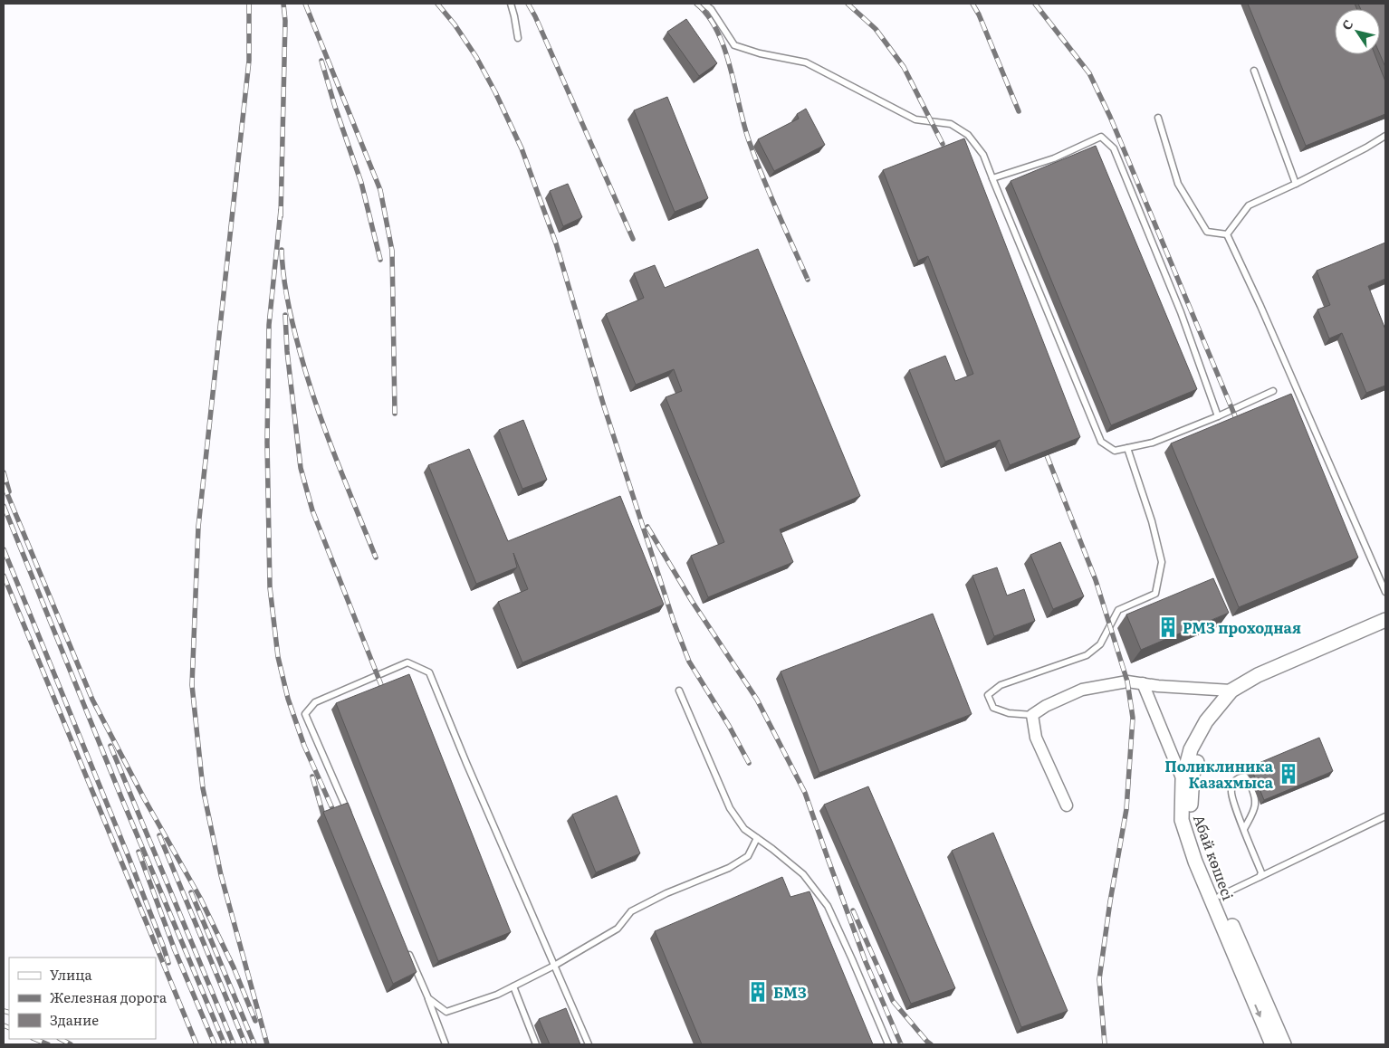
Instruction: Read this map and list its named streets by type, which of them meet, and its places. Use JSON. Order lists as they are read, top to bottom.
{
  "streets": {
    "street": ["Абай көшесі"]
  },
  "places": {
    "building": ["РМЗ проходная", "Поликлиника Казахмыса", "БМЗ"]
  },
  "legend": ["Улица", "Железная дорога", "Здание"],
  "north": "top left"
}
